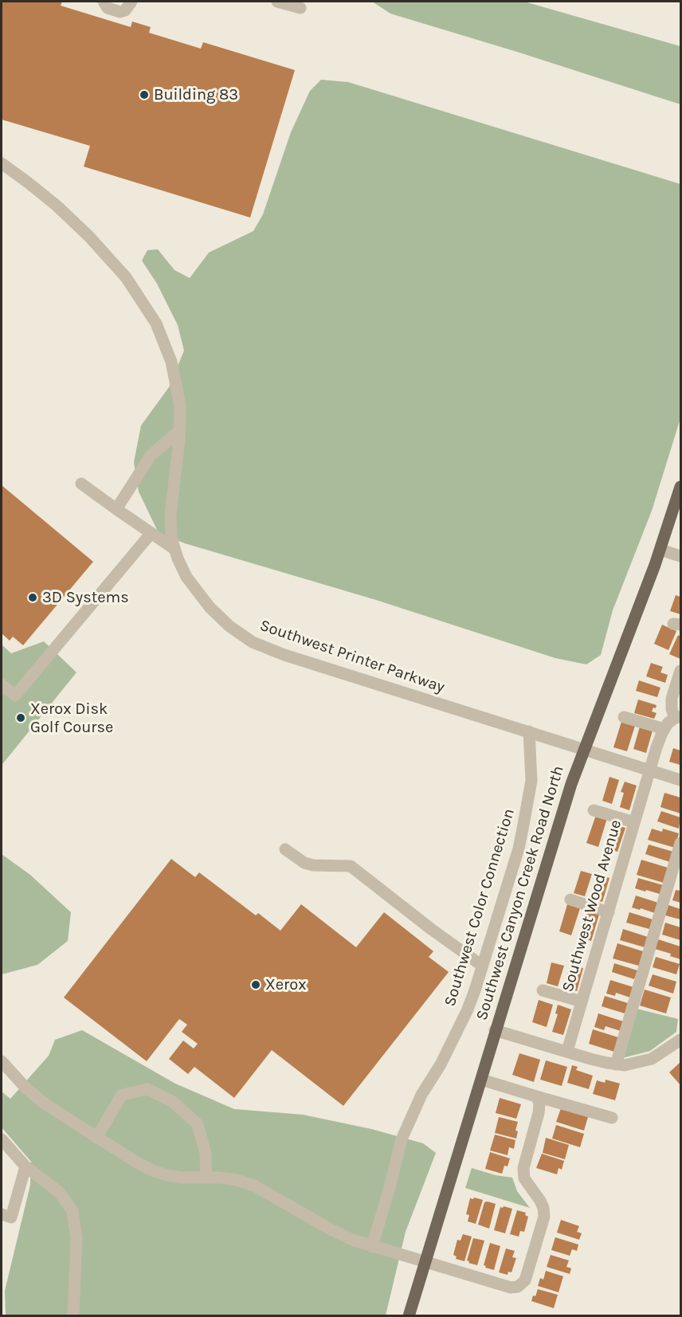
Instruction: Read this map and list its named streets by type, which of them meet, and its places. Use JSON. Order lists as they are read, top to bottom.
{
  "streets": {
    "main road": ["Southwest Canyon Creek Road North"],
    "street": ["Southwest Printer Parkway", "Southwest Wood Avenue", "Southwest Color Connection"]
  },
  "crossings": [
    ["Southwest Printer Parkway", "Southwest Canyon Creek Road North"],
    ["Southwest Printer Parkway", "Southwest Wood Avenue"],
    ["Southwest Printer Parkway", "Southwest Color Connection"]
  ],
  "places": [
    "Building 83",
    "3D Systems",
    "Xerox Disk Golf Course",
    "Xerox"
  ]
}
